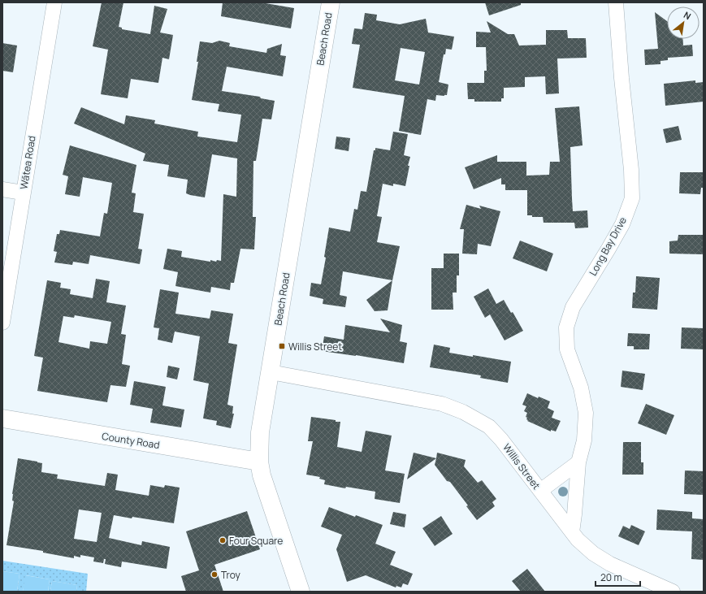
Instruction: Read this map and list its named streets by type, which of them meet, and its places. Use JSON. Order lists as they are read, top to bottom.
{
  "streets": {
    "main road": ["Beach Road", "County Road"],
    "street": ["Wātea Road", "Long Bay Drive", "Willis Street"]
  },
  "crossings": [
    ["Beach Road", "County Road"],
    ["Beach Road", "Willis Street"],
    ["Long Bay Drive", "Willis Street"]
  ],
  "places": {
    "transit": ["Willis Street"],
    "other": ["Four Square", "Troy"]
  },
  "scale_bar": "20 m",
  "north": "top right"
}
